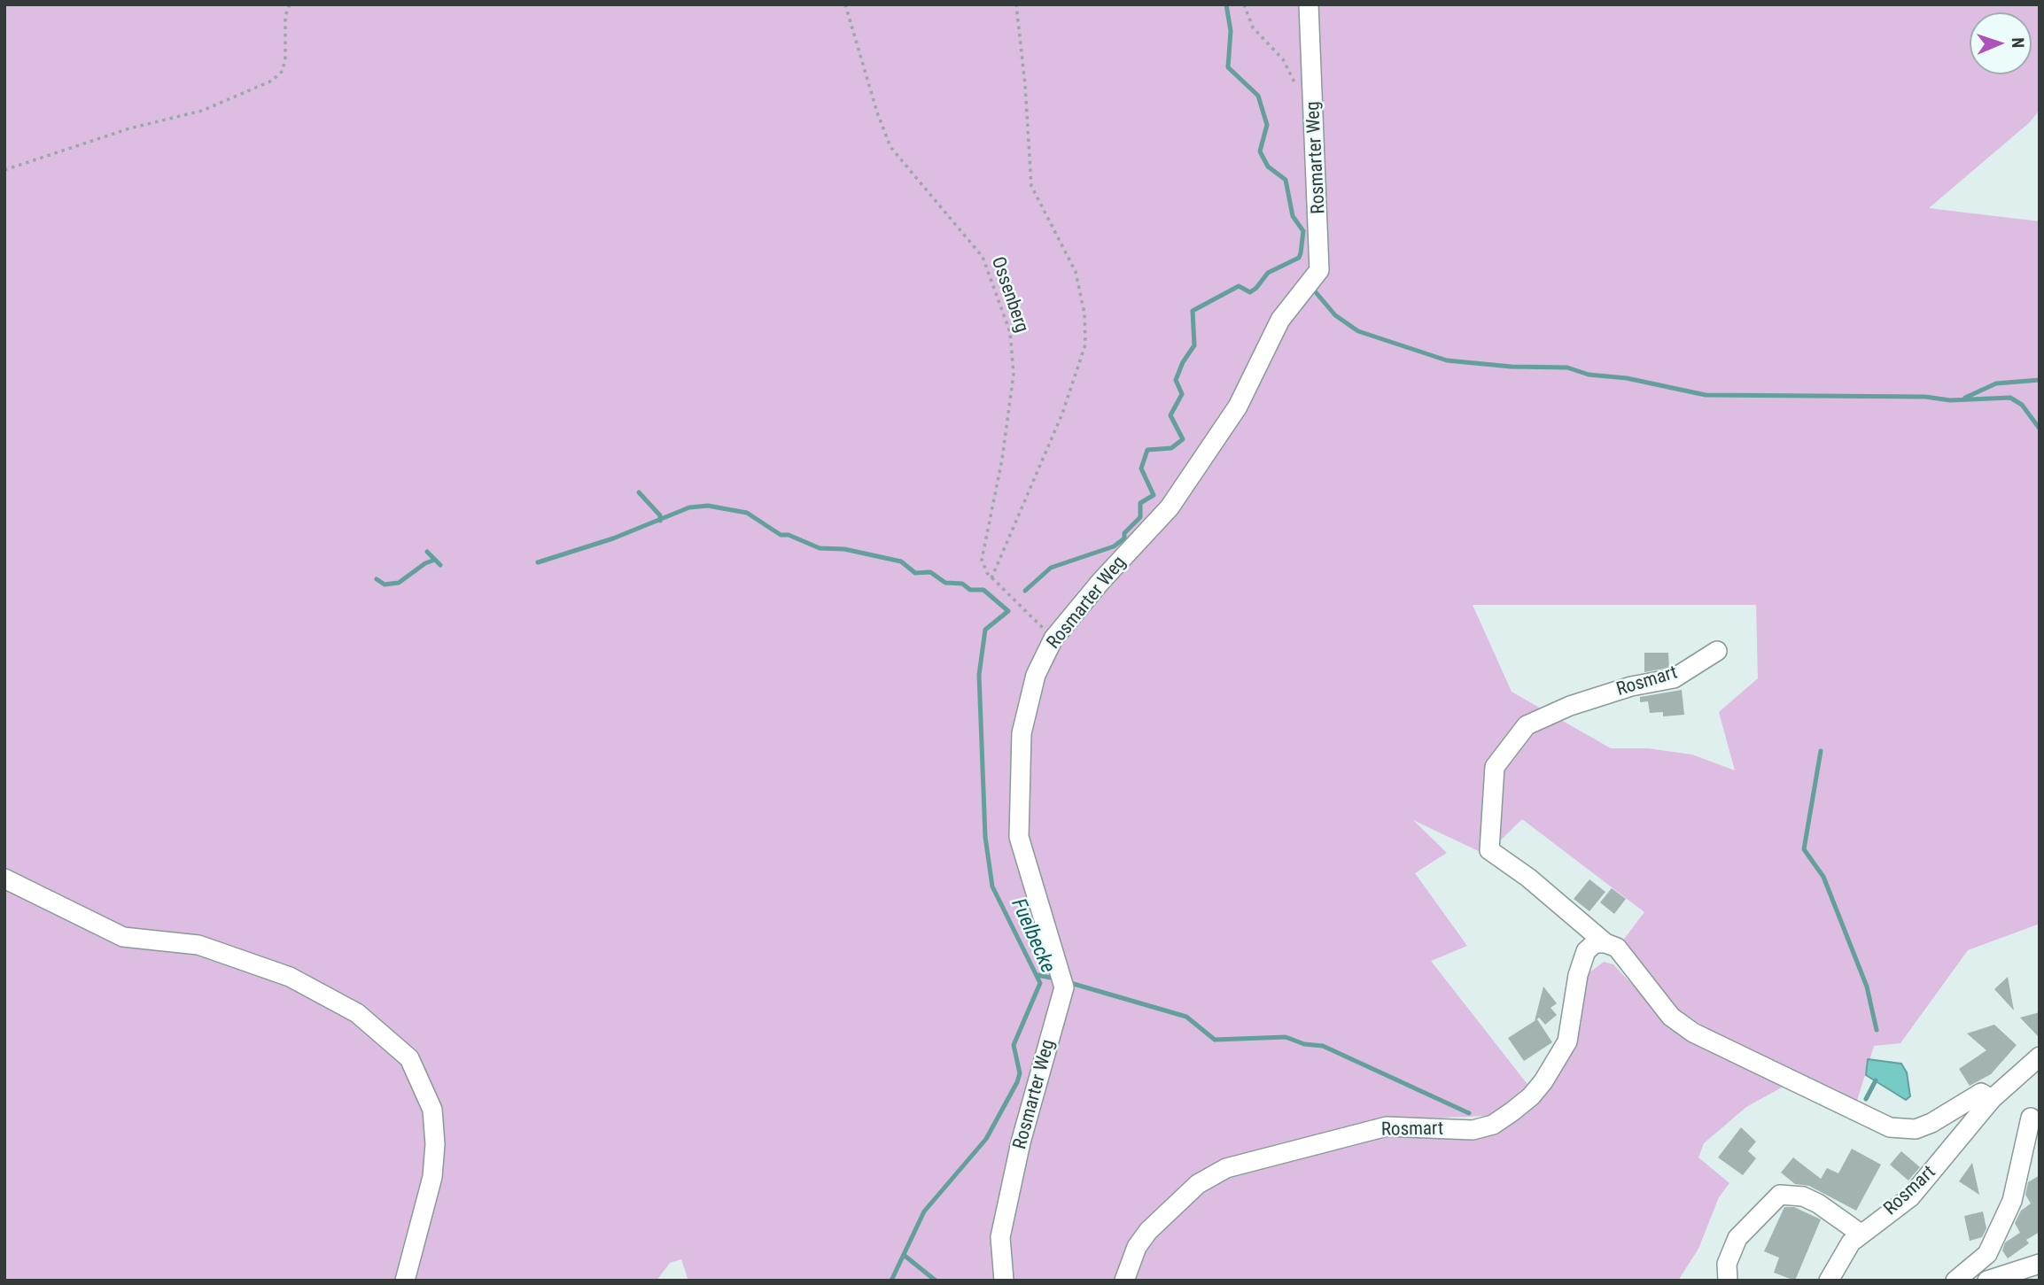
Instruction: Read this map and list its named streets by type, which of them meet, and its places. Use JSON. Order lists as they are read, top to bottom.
{
  "streets": {
    "street": ["Rosmarter Weg", "Rosmart"],
    "path": ["Ossenberg"]
  },
  "water": ["Fuelbecke"],
  "north": "right"
}
